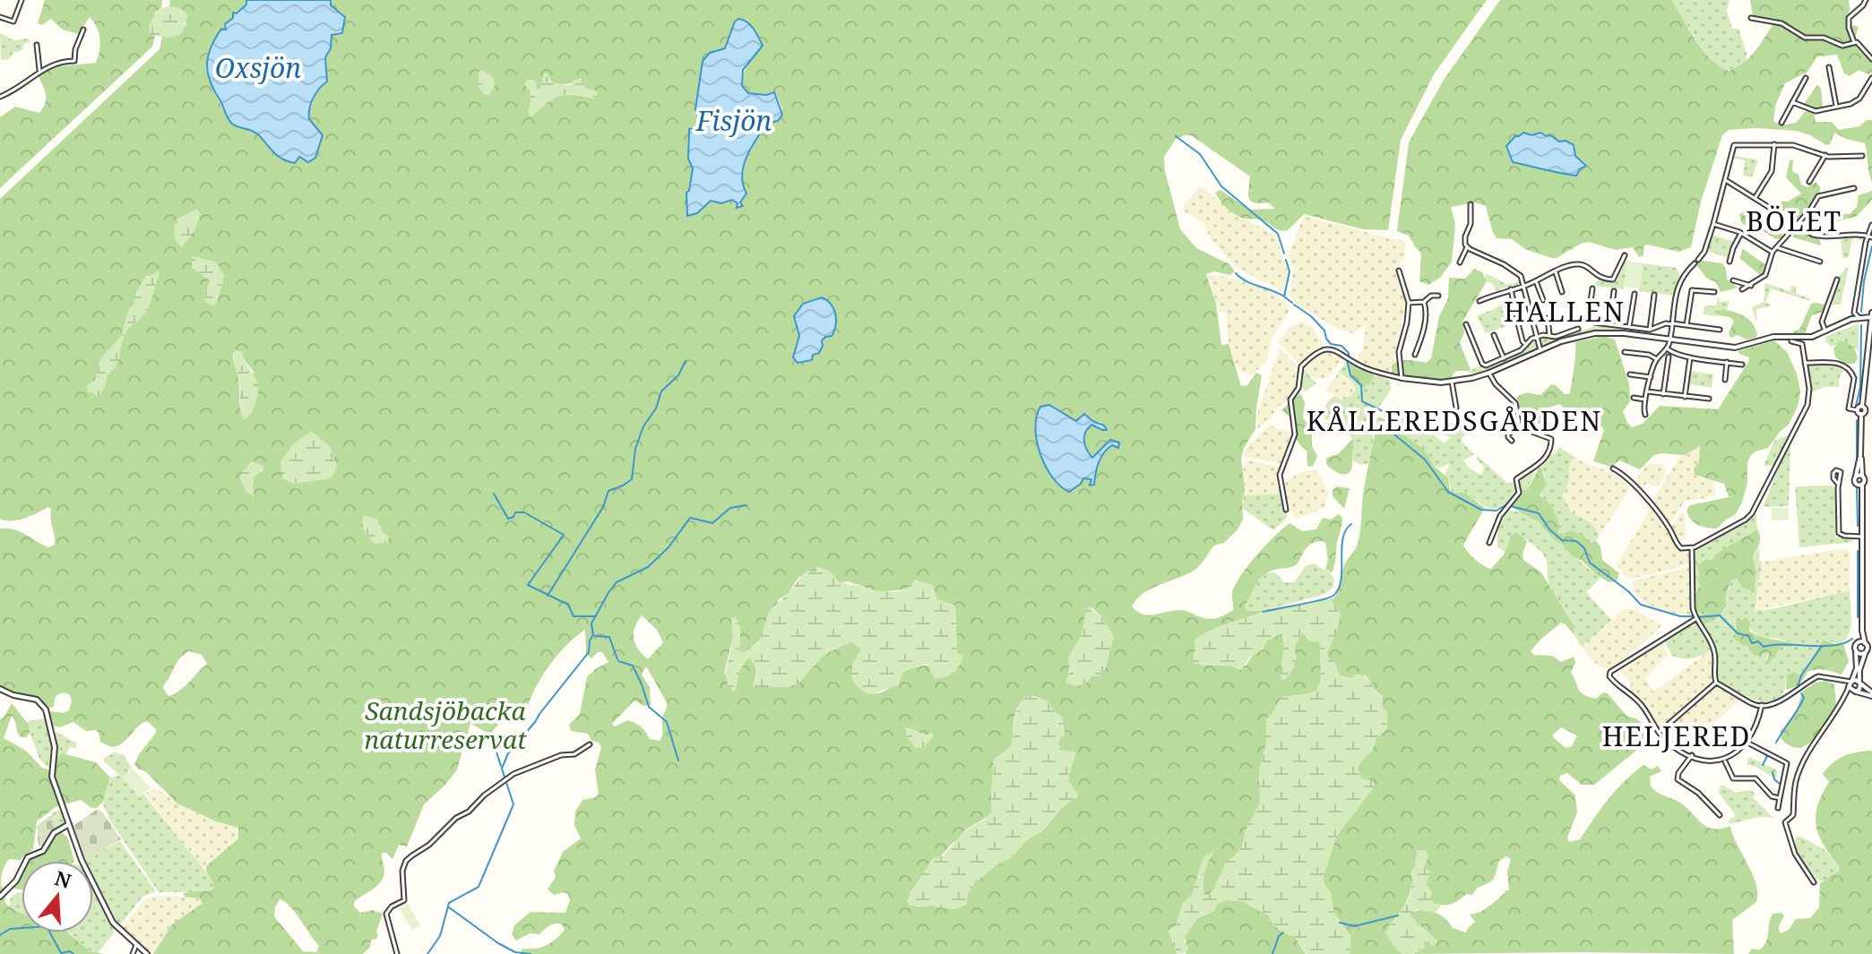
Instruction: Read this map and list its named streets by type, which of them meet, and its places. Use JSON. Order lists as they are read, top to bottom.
{
  "districts": [
    "BÖLET",
    "HALLEN",
    "KÅLLEREDSGÅRDEN",
    "HELJERED"
  ],
  "water": ["Oxsjön", "Fisjön"],
  "parks": ["Sandsjöbacka naturreservat"],
  "north": "top"
}
